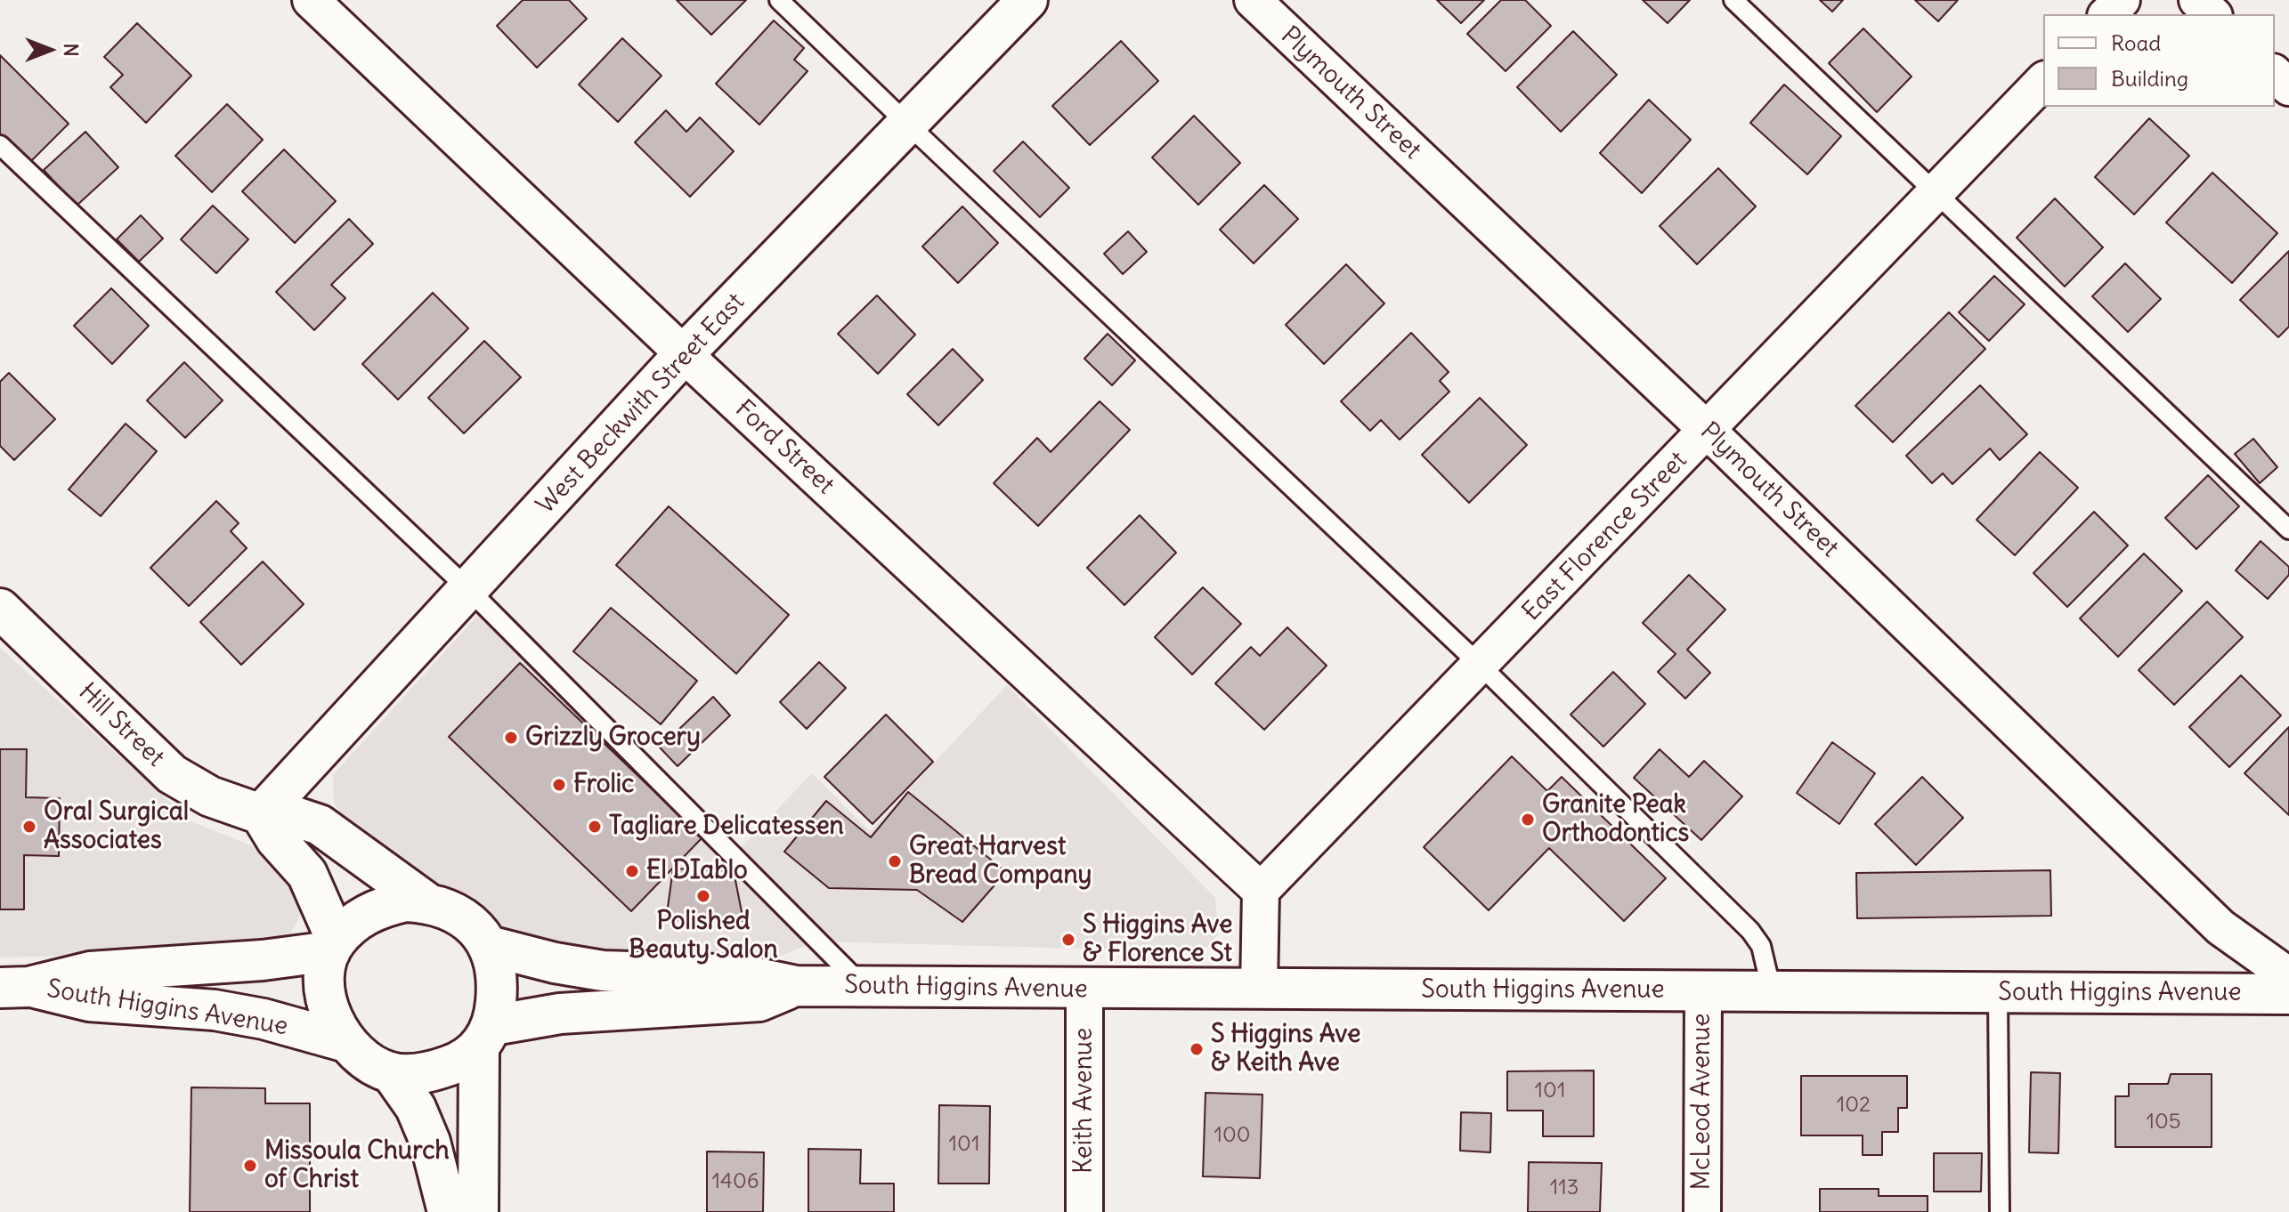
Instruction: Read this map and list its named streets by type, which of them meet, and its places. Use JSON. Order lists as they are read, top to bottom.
{
  "streets": {
    "main road": ["West Beckwith Street East", "Hill Street", "South Higgins Avenue"],
    "street": [
      "Plymouth Street",
      "Ford Street",
      "East Florence Street",
      "Keith Avenue",
      "McLeod Avenue"
    ]
  },
  "crossings": [
    ["Plymouth Street", "East Florence Street"],
    ["West Beckwith Street East", "Ford Street"],
    ["West Beckwith Street East", "Hill Street"],
    ["Ford Street", "East Florence Street"],
    ["Hill Street", "South Higgins Avenue"],
    ["South Higgins Avenue", "Keith Avenue"],
    ["South Higgins Avenue", "McLeod Avenue"]
  ],
  "places": [
    "Grizzly Grocery",
    "Frolic",
    "Granite Peak Orthodontics",
    "Oral Surgical Associates",
    "Tagliare Delicatessen",
    "Great Harvest Bread Company",
    "El DIablo",
    "Polished Beauty Salon",
    "S Higgins Ave & Florence St",
    "S Higgins Ave & Keith Ave",
    "Missoula Church of Christ"
  ],
  "house_numbers": [
    "101",
    "102",
    "105",
    "100",
    "101",
    "1406",
    "113"
  ],
  "legend": ["Road", "Building"],
  "north": "right"
}
